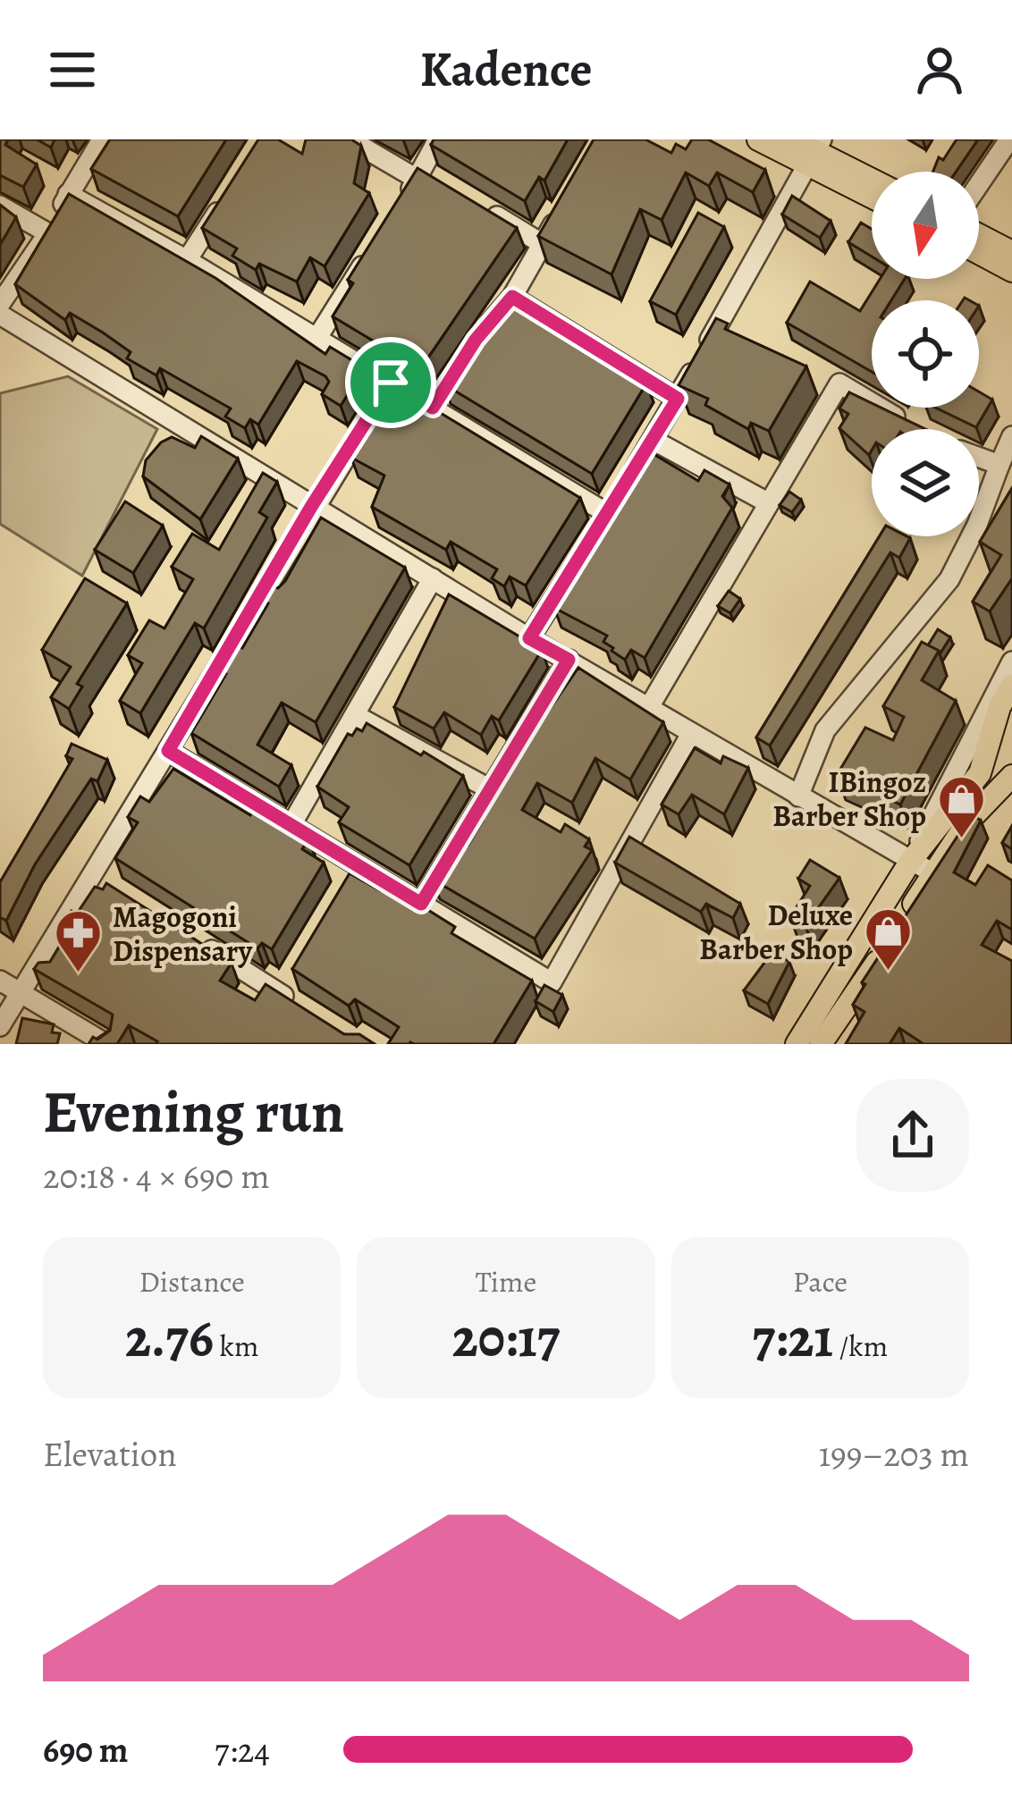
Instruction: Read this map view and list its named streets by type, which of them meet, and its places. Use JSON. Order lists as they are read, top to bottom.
{
  "places": {
    "shop": ["IBingoz Barber Shop", "Deluxe Barber Shop"],
    "pharmacy": ["Magogoni Dispensary"]
  },
  "north": "bottom",
  "page": {
    "header": "Kadence",
    "heading": ["Evening run", "20:18 · 4 × 690 m"],
    "stats": [
      ["Distance", "2.76 km"],
      ["Time", "20:17"],
      ["Pace", "7:21 /km"]
    ],
    "chart": ["Elevation", "199–203 m"],
    "list": [
      {
        "name": "690 m",
        "note": "7:24"
      }
    ]
  }
}
